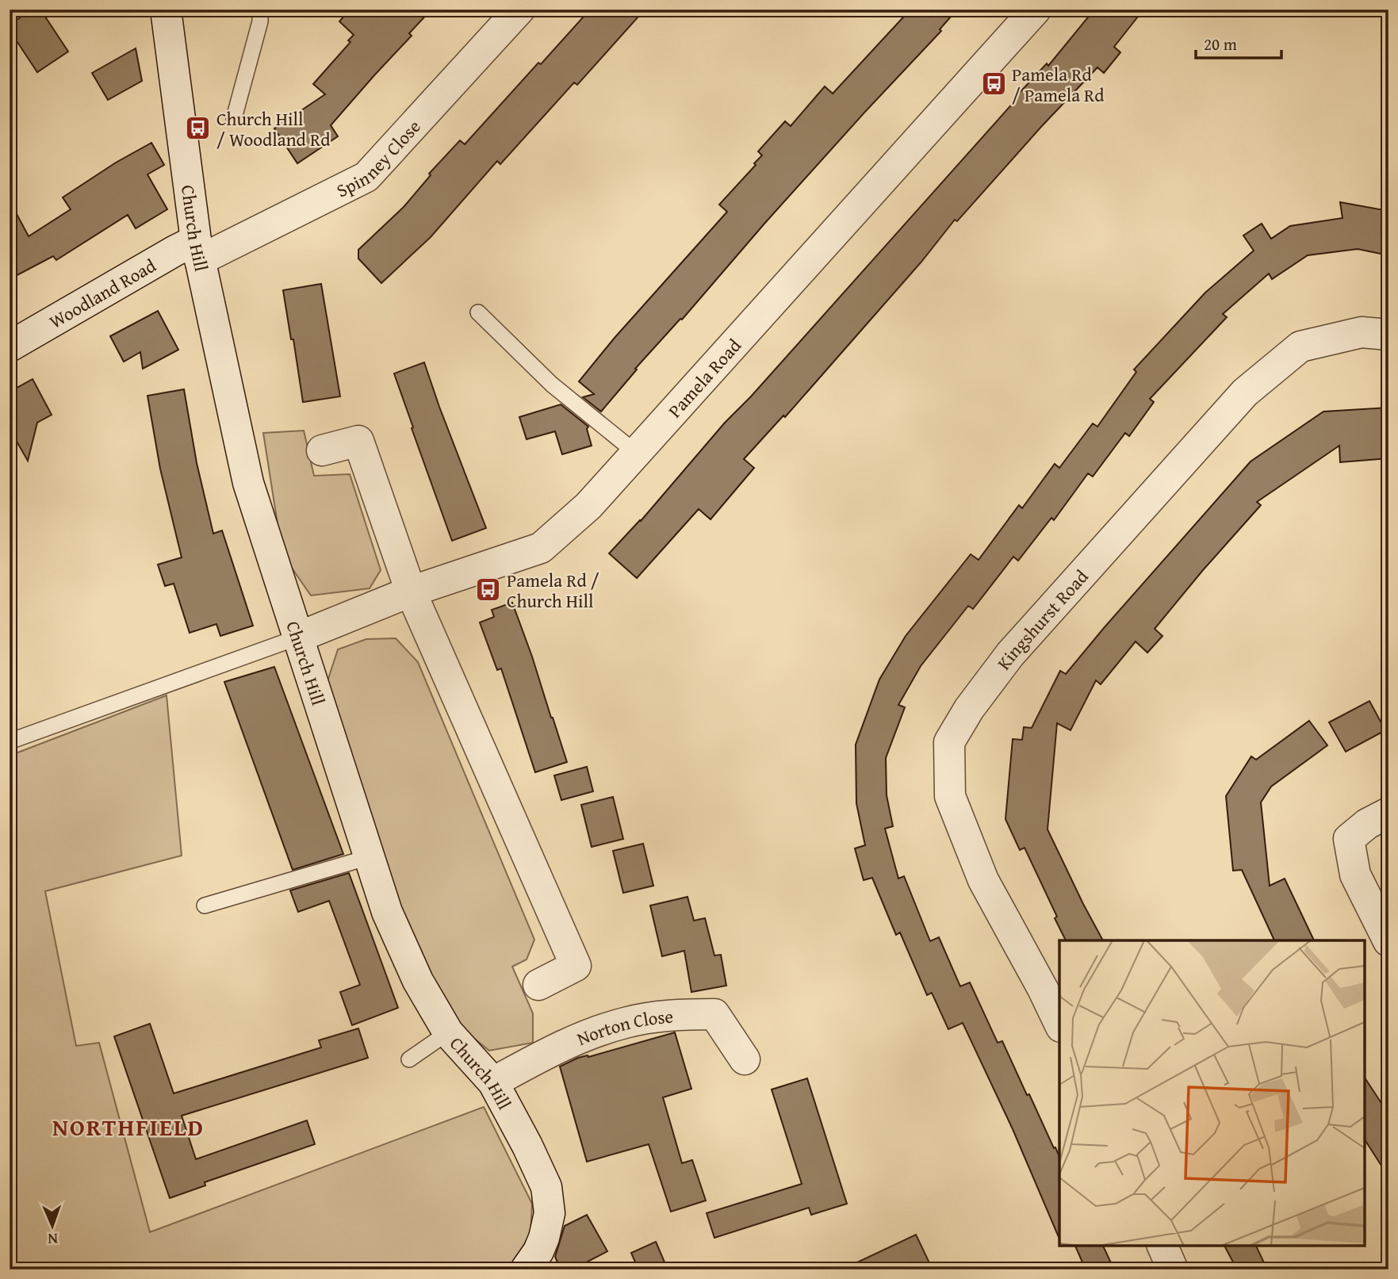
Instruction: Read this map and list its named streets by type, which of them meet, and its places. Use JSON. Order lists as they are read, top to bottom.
{
  "streets": {
    "street": [
      "Spinney Close",
      "Church Hill",
      "Woodland Road",
      "Pamela Road",
      "Kingshurst Road",
      "Norton Close"
    ]
  },
  "crossings": [
    ["Spinney Close", "Church Hill"],
    ["Spinney Close", "Woodland Road"],
    ["Church Hill", "Woodland Road"],
    ["Church Hill", "Pamela Road"],
    ["Church Hill", "Norton Close"]
  ],
  "districts": ["NORTHFIELD"],
  "places": {
    "bus stop": ["Pamela Rd / Pamela Rd", "Church Hill / Woodland Rd", "Pamela Rd / Church Hill"]
  },
  "scale_bar": "20 m",
  "north": "bottom"
}
